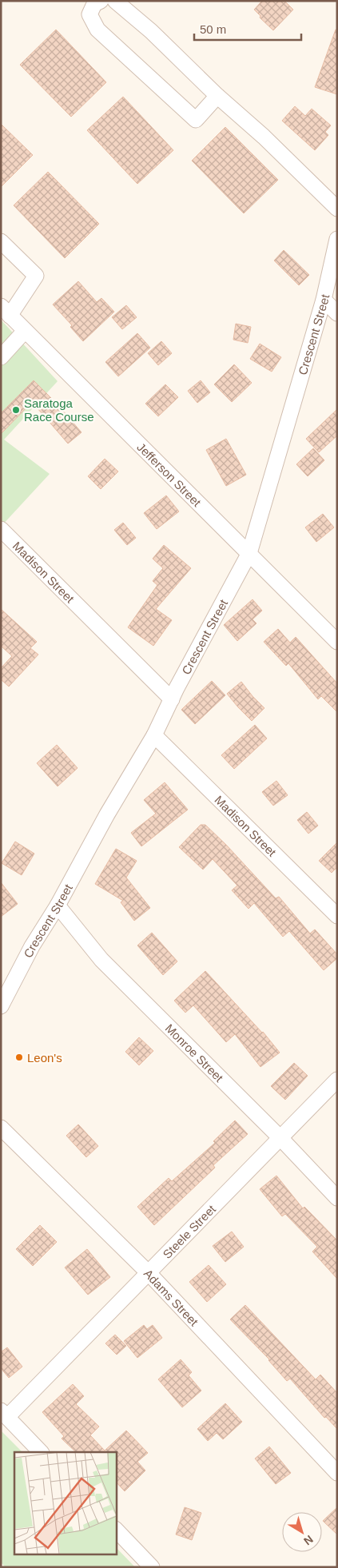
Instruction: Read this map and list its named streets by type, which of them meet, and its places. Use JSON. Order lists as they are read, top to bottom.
{
  "streets": {
    "street": [
      "Crescent Street",
      "Jefferson Street",
      "Madison Street",
      "Monroe Street",
      "Steele Street",
      "Adams Street"
    ]
  },
  "crossings": [
    ["Crescent Street", "Jefferson Street"],
    ["Crescent Street", "Madison Street"],
    ["Crescent Street", "Monroe Street"],
    ["Monroe Street", "Steele Street"],
    ["Steele Street", "Adams Street"]
  ],
  "places": ["Saratoga Race Course", "Leon's"],
  "scale_bar": "50 m",
  "north": "bottom right"
}
